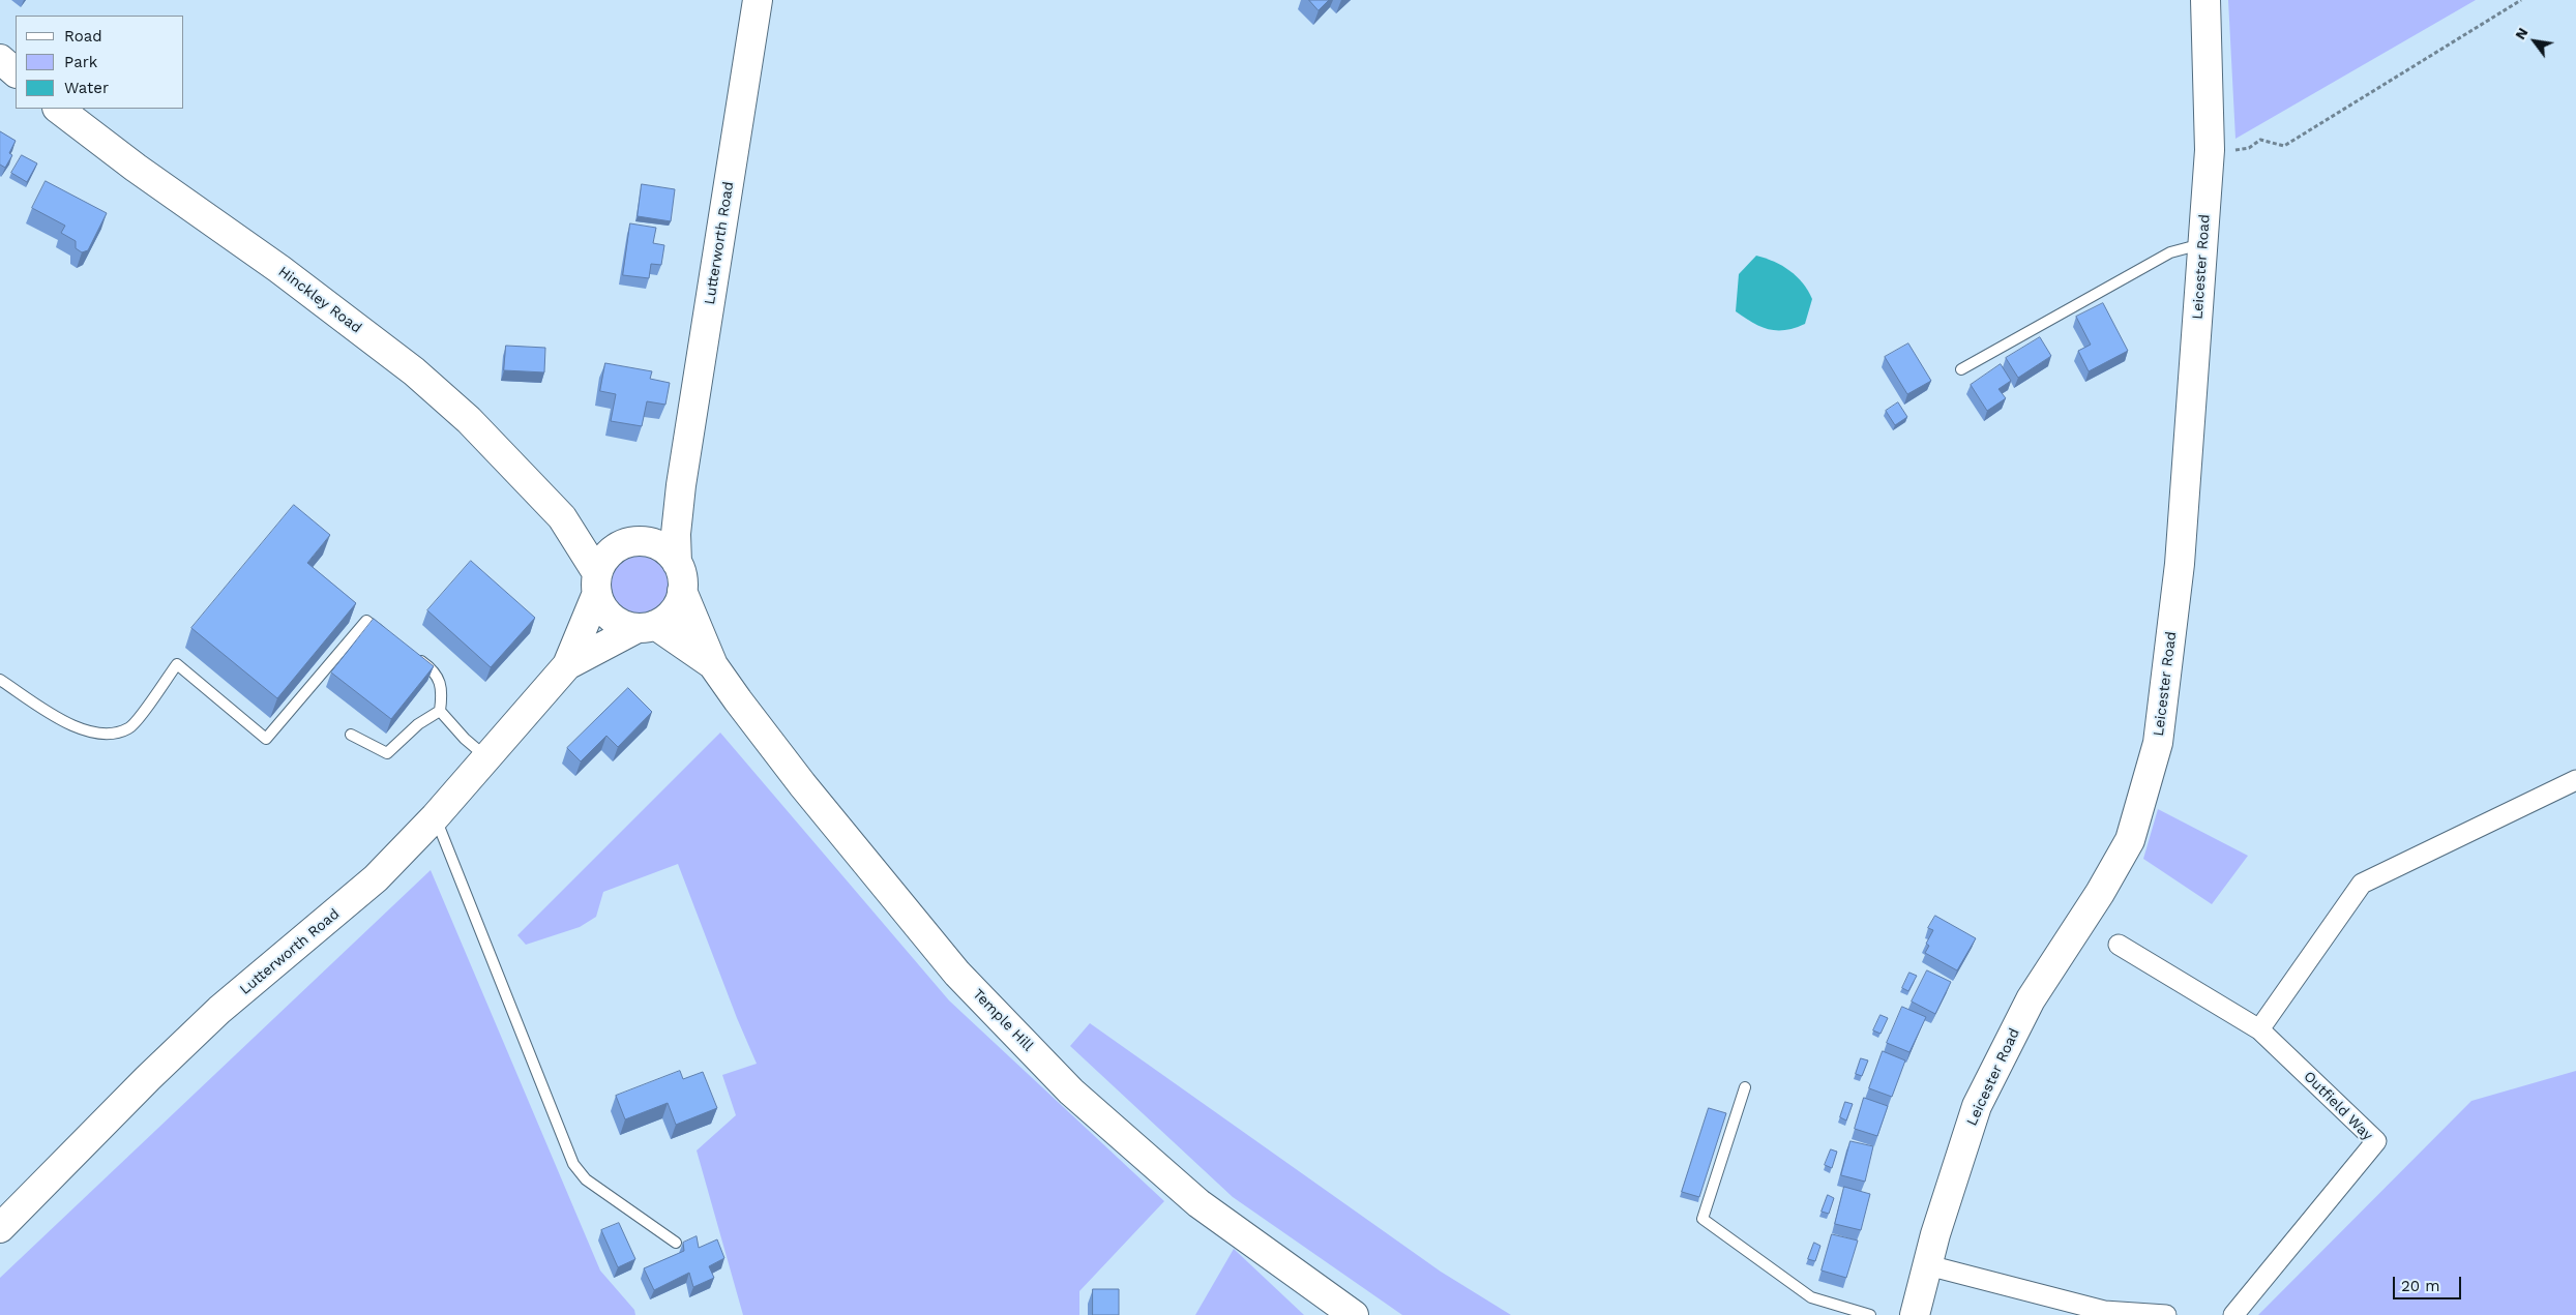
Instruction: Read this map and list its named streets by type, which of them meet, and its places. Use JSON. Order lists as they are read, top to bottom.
{
  "streets": {
    "main road": [
      "Lutterworth Road",
      "Leicester Road",
      "Hinckley Road",
      "Temple Hill"
    ],
    "street": ["Outfield Way"]
  },
  "crossings": [
    ["Lutterworth Road", "Hinckley Road"],
    ["Lutterworth Road", "Temple Hill"],
    ["Hinckley Road", "Temple Hill"]
  ],
  "legend": ["Road", "Park", "Water"],
  "scale_bar": "20 m",
  "north": "top left"
}
